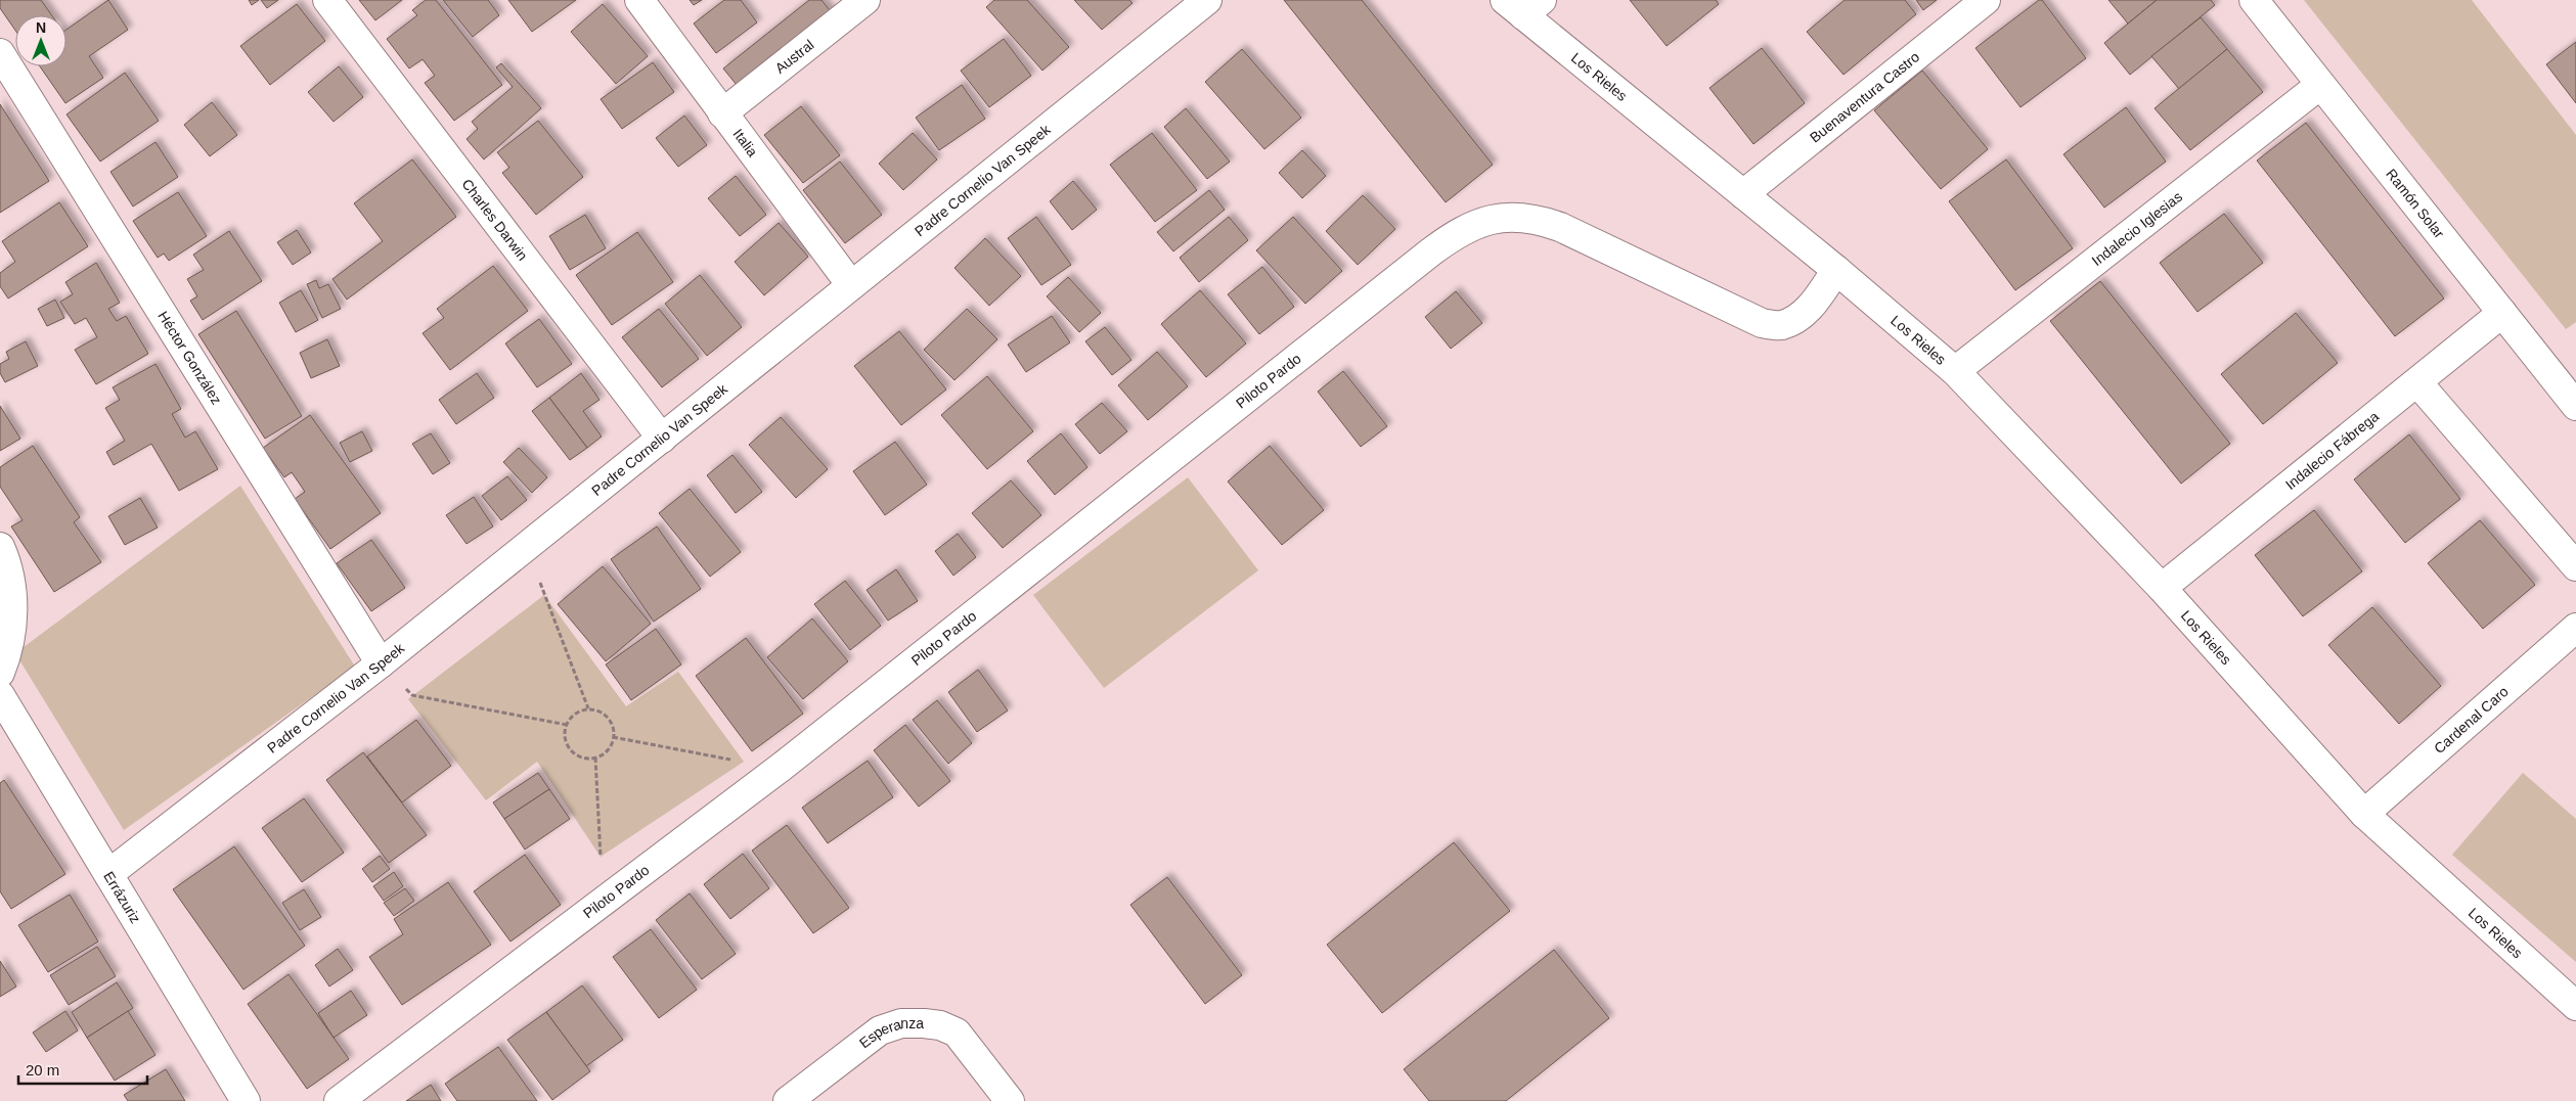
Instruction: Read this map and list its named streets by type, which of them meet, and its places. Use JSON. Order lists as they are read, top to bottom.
{
  "streets": {
    "street": [
      "Austral",
      "Los Rieles",
      "Buenaventura Castro",
      "Italia",
      "Padre Cornelio Van Speek",
      "Ramón Solar",
      "Charles Darwin",
      "Indalecio Iglesias",
      "Héctor González",
      "Piloto Pardo",
      "Indalecio Fábrega",
      "Cardenal Caro",
      "Errázuriz",
      "Esperanza"
    ]
  },
  "crossings": [
    ["Austral", "Italia"],
    ["Los Rieles", "Buenaventura Castro"],
    ["Los Rieles", "Indalecio Iglesias"],
    ["Los Rieles", "Piloto Pardo"],
    ["Los Rieles", "Indalecio Fábrega"],
    ["Los Rieles", "Cardenal Caro"],
    ["Italia", "Padre Cornelio Van Speek"],
    ["Padre Cornelio Van Speek", "Charles Darwin"],
    ["Padre Cornelio Van Speek", "Héctor González"],
    ["Padre Cornelio Van Speek", "Errázuriz"],
    ["Ramón Solar", "Indalecio Iglesias"],
    ["Ramón Solar", "Indalecio Fábrega"]
  ],
  "scale_bar": "20 m",
  "north": "top"
}
